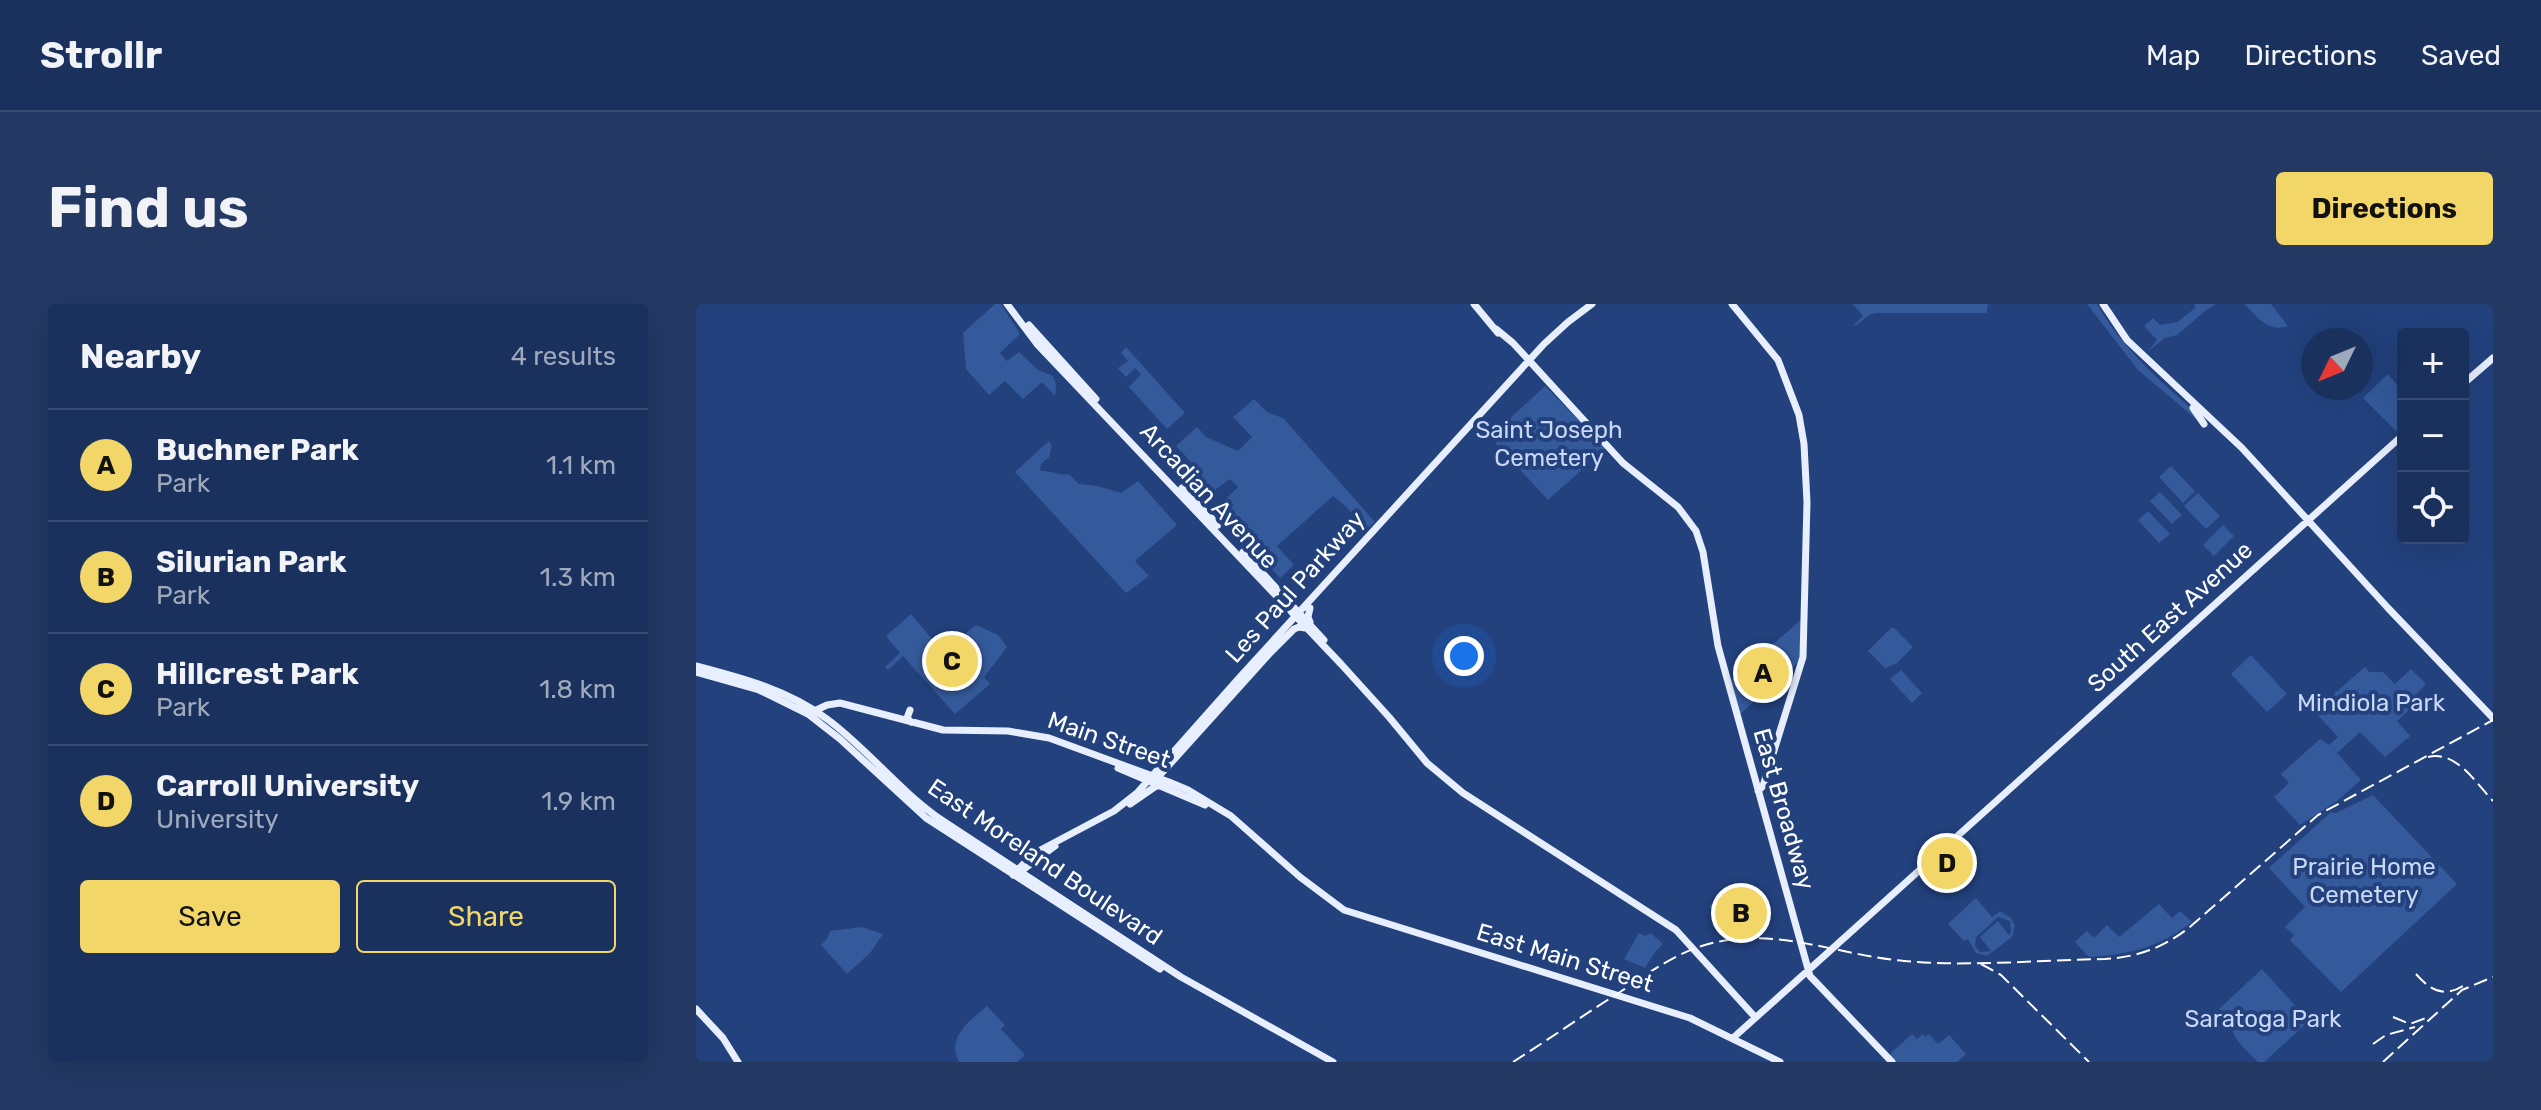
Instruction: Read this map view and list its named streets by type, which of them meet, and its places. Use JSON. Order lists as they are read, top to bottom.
{
  "streets": {
    "main road": [
      "Arcadian Avenue",
      "Les Paul Parkway",
      "South East Avenue",
      "Main Street",
      "East Broadway",
      "East Moreland Boulevard",
      "East Main Street"
    ]
  },
  "crossings": [
    ["Arcadian Avenue", "Les Paul Parkway"],
    ["Arcadian Avenue", "South East Avenue"],
    ["Les Paul Parkway", "Main Street"],
    ["Les Paul Parkway", "East Broadway"],
    ["South East Avenue", "East Broadway"],
    ["South East Avenue", "East Main Street"],
    ["Main Street", "East Moreland Boulevard"],
    ["Main Street", "East Main Street"]
  ],
  "parks": [
    "Saint Joseph Cemetery",
    "Mindiola Park",
    "Prairie Home Cemetery",
    "Saratoga Park"
  ],
  "north": "bottom left",
  "page": {
    "header": "Strollr",
    "nav": ["Map", "Directions", "Saved"],
    "buttons": [
      "Directions",
      ["Save", "Share"]
    ],
    "title": "Find us",
    "heading": ["Nearby", "4 results"],
    "map_buttons": ["+", "−"],
    "list": [
      {
        "mark": "A",
        "name": "Buchner Park",
        "note": "Park",
        "value": "1.1 km"
      },
      {
        "mark": "B",
        "name": "Silurian Park",
        "note": "Park",
        "value": "1.3 km"
      },
      {
        "mark": "C",
        "name": "Hillcrest Park",
        "note": "Park",
        "value": "1.8 km"
      },
      {
        "mark": "D",
        "name": "Carroll University",
        "note": "University",
        "value": "1.9 km"
      }
    ],
    "pins": [
      "C",
      "A",
      "D",
      "B"
    ]
  }
}
